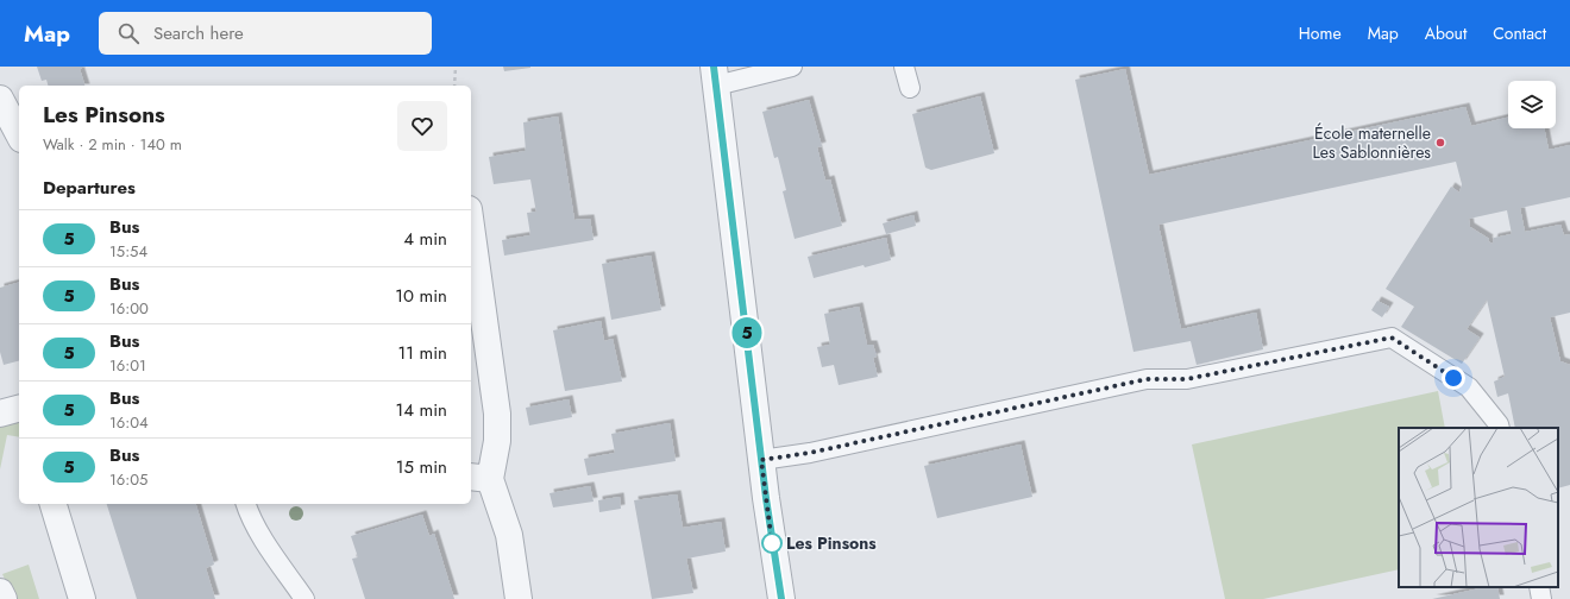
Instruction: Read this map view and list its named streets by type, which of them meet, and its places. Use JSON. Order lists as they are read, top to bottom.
{
  "places": ["École maternelle Les Sablonnières", "Les Pinsons"],
  "lines": ["bus line 5"],
  "page": {
    "header": "Map",
    "search": "Search here",
    "nav": [
      "Home",
      "Map",
      "About",
      "Contact"
    ],
    "on_map": "5",
    "heading": [
      ["Les Pinsons", "Walk · 2 min · 140 m"],
      "Departures"
    ],
    "list": [
      {
        "mark": "5",
        "name": "Bus",
        "note": "15:54",
        "value": "4 min"
      },
      {
        "mark": "5",
        "name": "Bus",
        "note": "16:00",
        "value": "10 min"
      },
      {
        "mark": "5",
        "name": "Bus",
        "note": "16:01",
        "value": "11 min"
      },
      {
        "mark": "5",
        "name": "Bus",
        "note": "16:04",
        "value": "14 min"
      },
      {
        "mark": "5",
        "name": "Bus",
        "note": "16:05",
        "value": "15 min"
      }
    ]
  }
}
